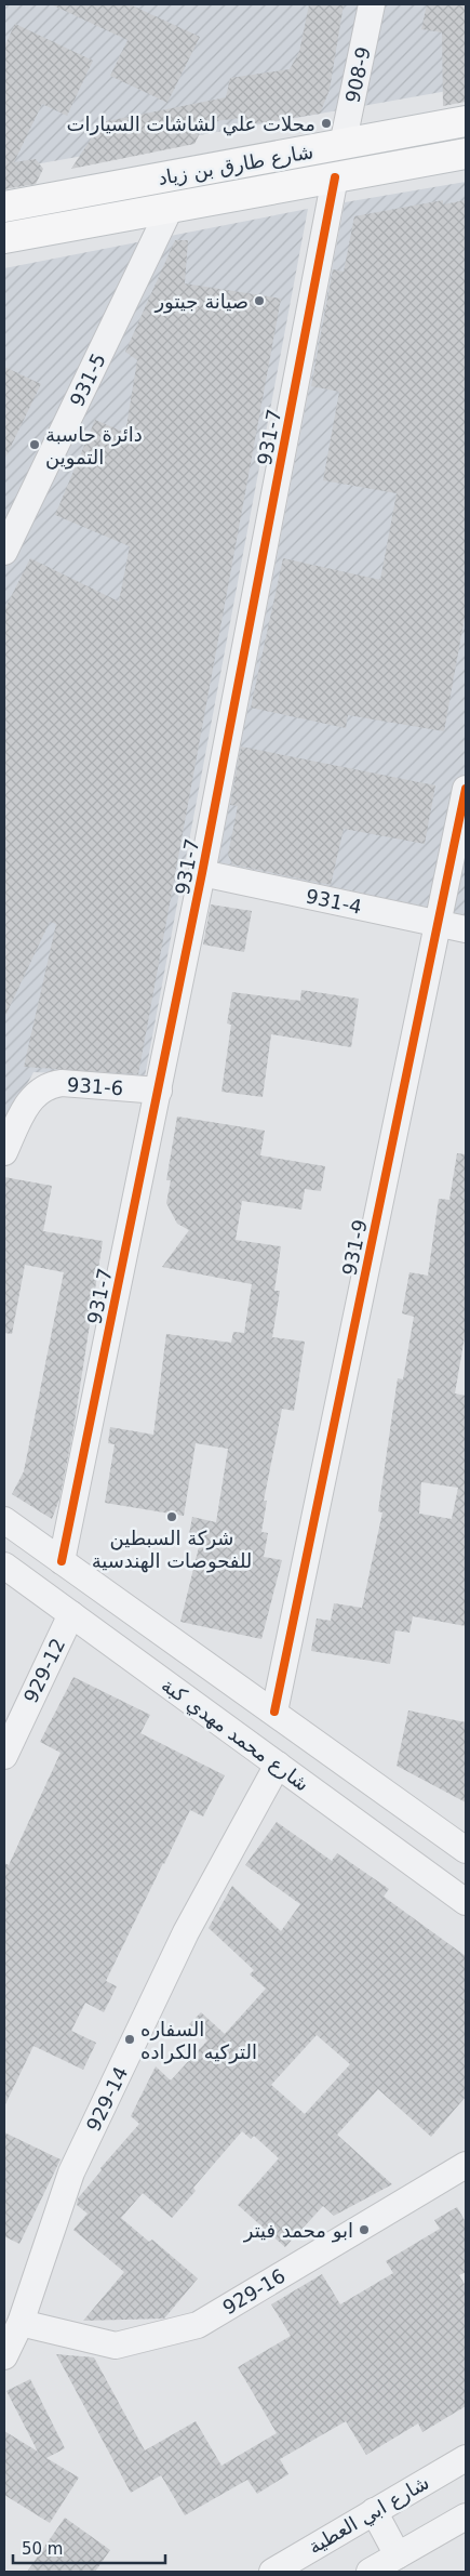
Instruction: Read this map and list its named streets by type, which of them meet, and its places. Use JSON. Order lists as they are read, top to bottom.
{
  "streets": {
    "main road": ["شارع طارق بن زياد"],
    "street": [
      "908-9",
      "931-5",
      "931-7",
      "931-4",
      "931-6",
      "931-9",
      "929-12",
      "شارع محمد مهدي كبة",
      "929-14",
      "929-16",
      "شارع ابي العطية"
    ]
  },
  "crossings": [
    ["908-9", "شارع طارق بن زياد"],
    ["شارع طارق بن زياد", "931-5"],
    ["شارع طارق بن زياد", "931-7"],
    ["931-7", "931-4"],
    ["931-7", "931-6"],
    ["931-7", "شارع محمد مهدي كبة"],
    ["931-4", "931-9"],
    ["931-9", "شارع محمد مهدي كبة"],
    ["929-12", "شارع محمد مهدي كبة"],
    ["شارع محمد مهدي كبة", "929-14"],
    ["929-14", "929-16"]
  ],
  "places": [
    "محلات علي لشاشات السيارات",
    "صيانة جيتور",
    "دائرة حاسبة التموين",
    "شركة السبطين للفحوصات الهندسية",
    "السفاره التركيه الكراده",
    "ابو محمد فيتر"
  ],
  "scale_bar": "50 m"
}
